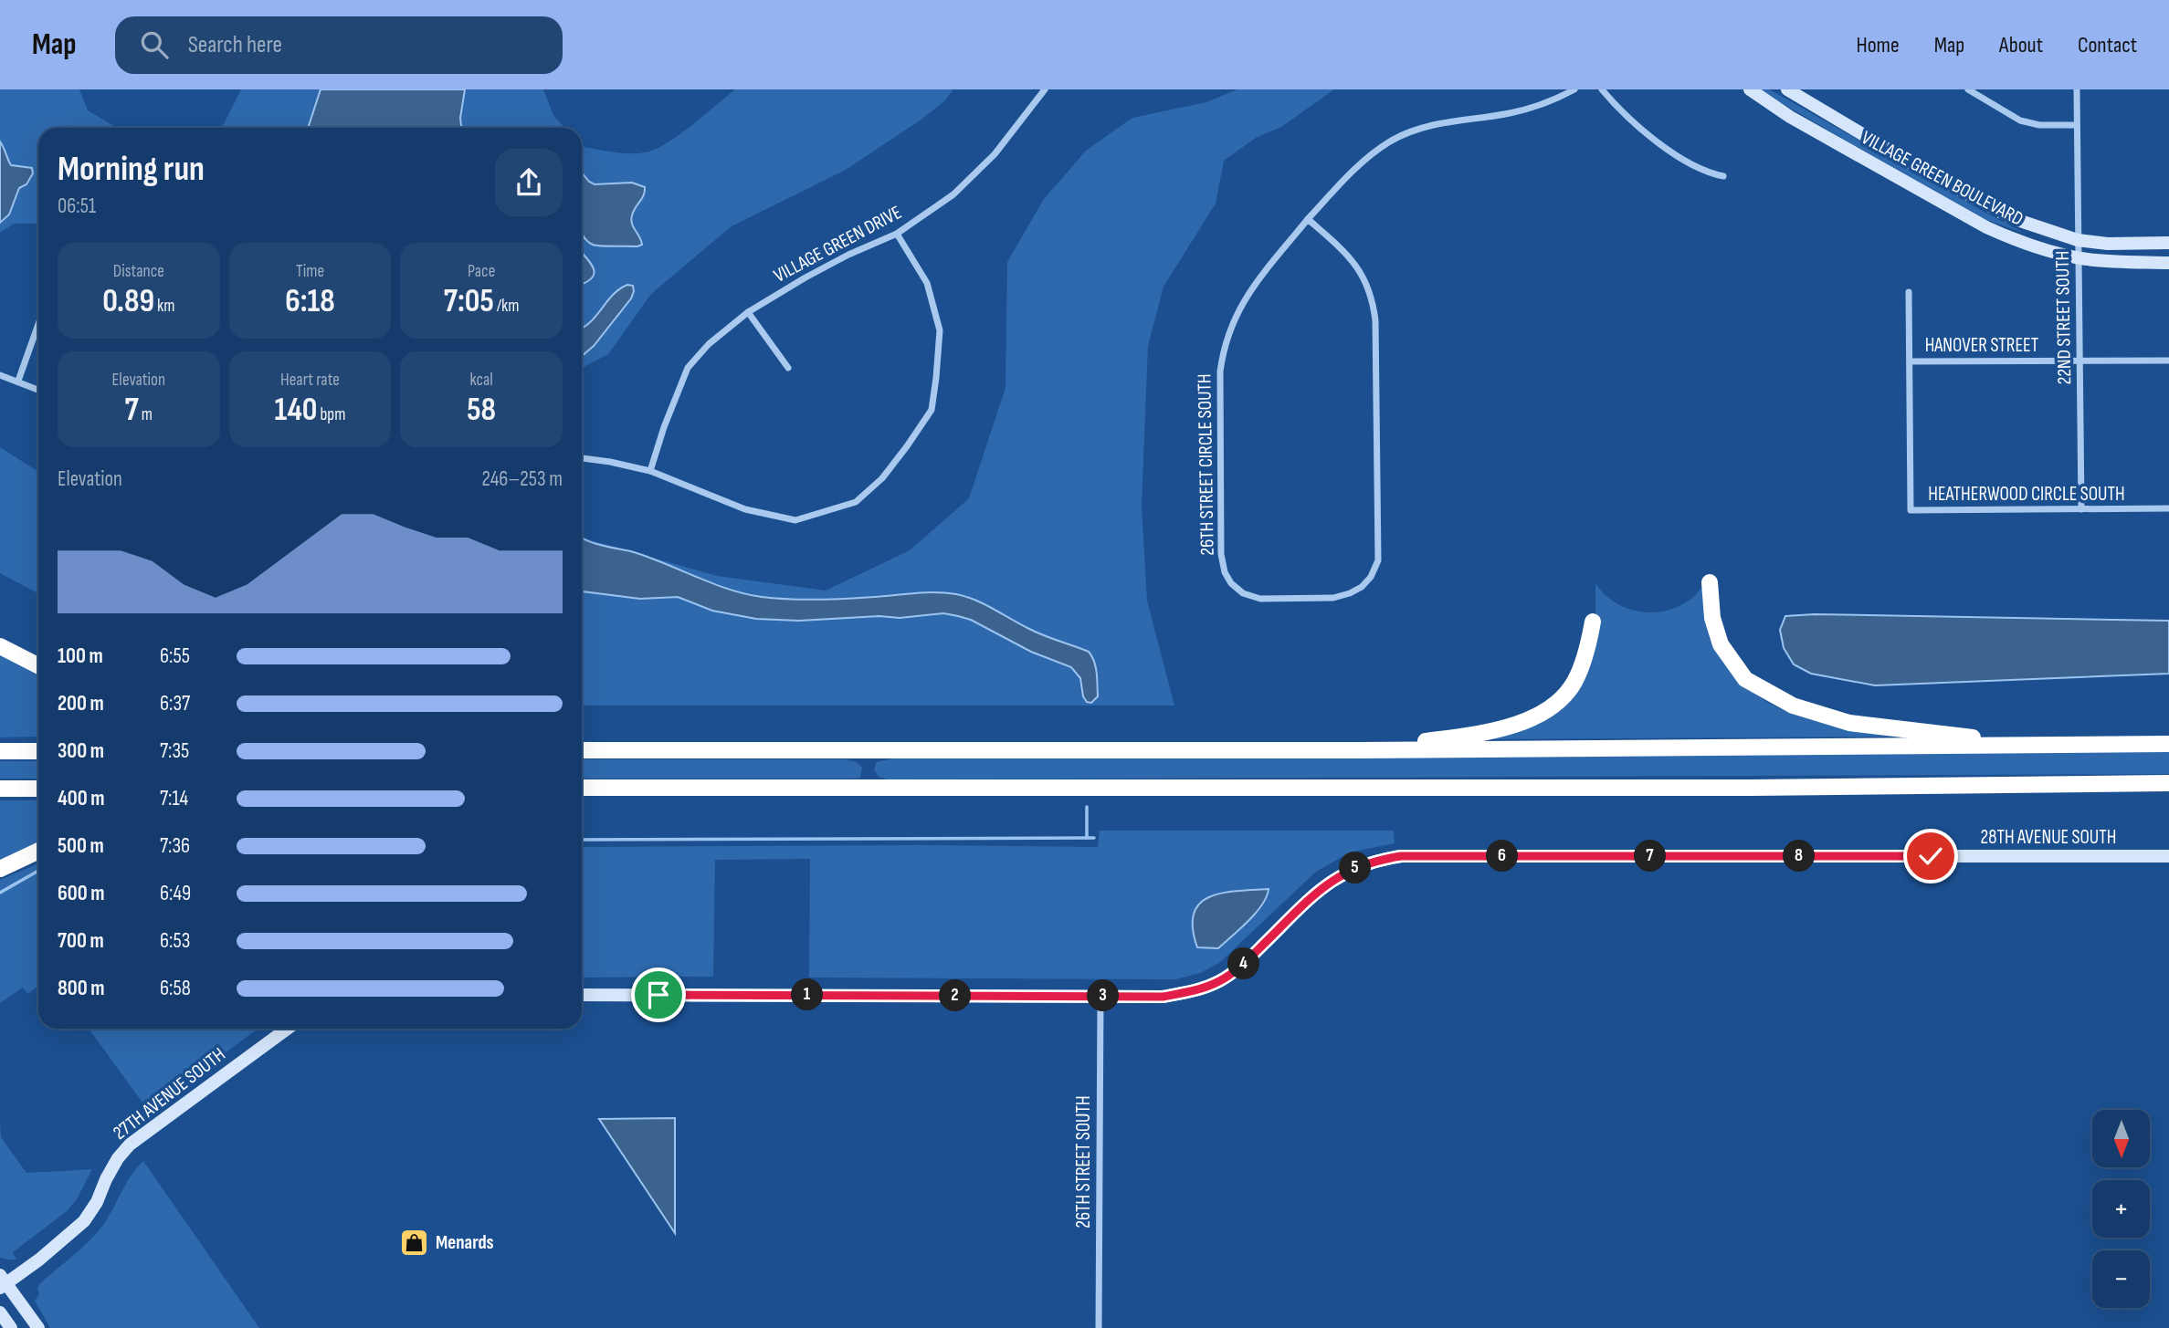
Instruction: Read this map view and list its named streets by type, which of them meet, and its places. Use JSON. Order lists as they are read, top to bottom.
{
  "streets": {
    "street": [
      "VILLAGE GREEN BOULEVARD",
      "VILLAGE GREEN DRIVE",
      "22ND STREET SOUTH",
      "HANOVER STREET",
      "26TH STREET CIRCLE SOUTH",
      "HEATHERWOOD CIRCLE SOUTH",
      "28TH AVENUE SOUTH",
      "27TH AVENUE SOUTH",
      "26TH STREET SOUTH"
    ]
  },
  "crossings": [
    ["VILLAGE GREEN BOULEVARD", "22ND STREET SOUTH"],
    ["22ND STREET SOUTH", "HANOVER STREET"],
    ["22ND STREET SOUTH", "HEATHERWOOD CIRCLE SOUTH"],
    ["HANOVER STREET", "HEATHERWOOD CIRCLE SOUTH"],
    ["28TH AVENUE SOUTH", "26TH STREET SOUTH"]
  ],
  "places": {
    "shop": ["Menards"]
  },
  "north": "bottom",
  "page": {
    "header": "Map",
    "search": "Search here",
    "nav": [
      "Home",
      "Map",
      "About",
      "Contact"
    ],
    "heading": ["Morning run", "06:51"],
    "stats": [
      ["Distance", "0.89 km"],
      ["Time", "6:18"],
      ["Pace", "7:05 /km"],
      ["Elevation", "7 m"],
      ["Heart rate", "140 bpm"],
      ["kcal", "58"]
    ],
    "chart": ["Elevation", "246–253 m"],
    "list": [
      {
        "name": "100 m",
        "note": "6:55"
      },
      {
        "name": "200 m",
        "note": "6:37"
      },
      {
        "name": "300 m",
        "note": "7:35"
      },
      {
        "name": "400 m",
        "note": "7:14"
      },
      {
        "name": "500 m",
        "note": "7:36"
      },
      {
        "name": "600 m",
        "note": "6:49"
      },
      {
        "name": "700 m",
        "note": "6:53"
      },
      {
        "name": "800 m",
        "note": "6:58"
      }
    ],
    "pins": [
      "6",
      "7",
      "8",
      "5",
      "4",
      "1",
      "2",
      "3"
    ],
    "map_buttons": ["+", "−"]
  }
}
